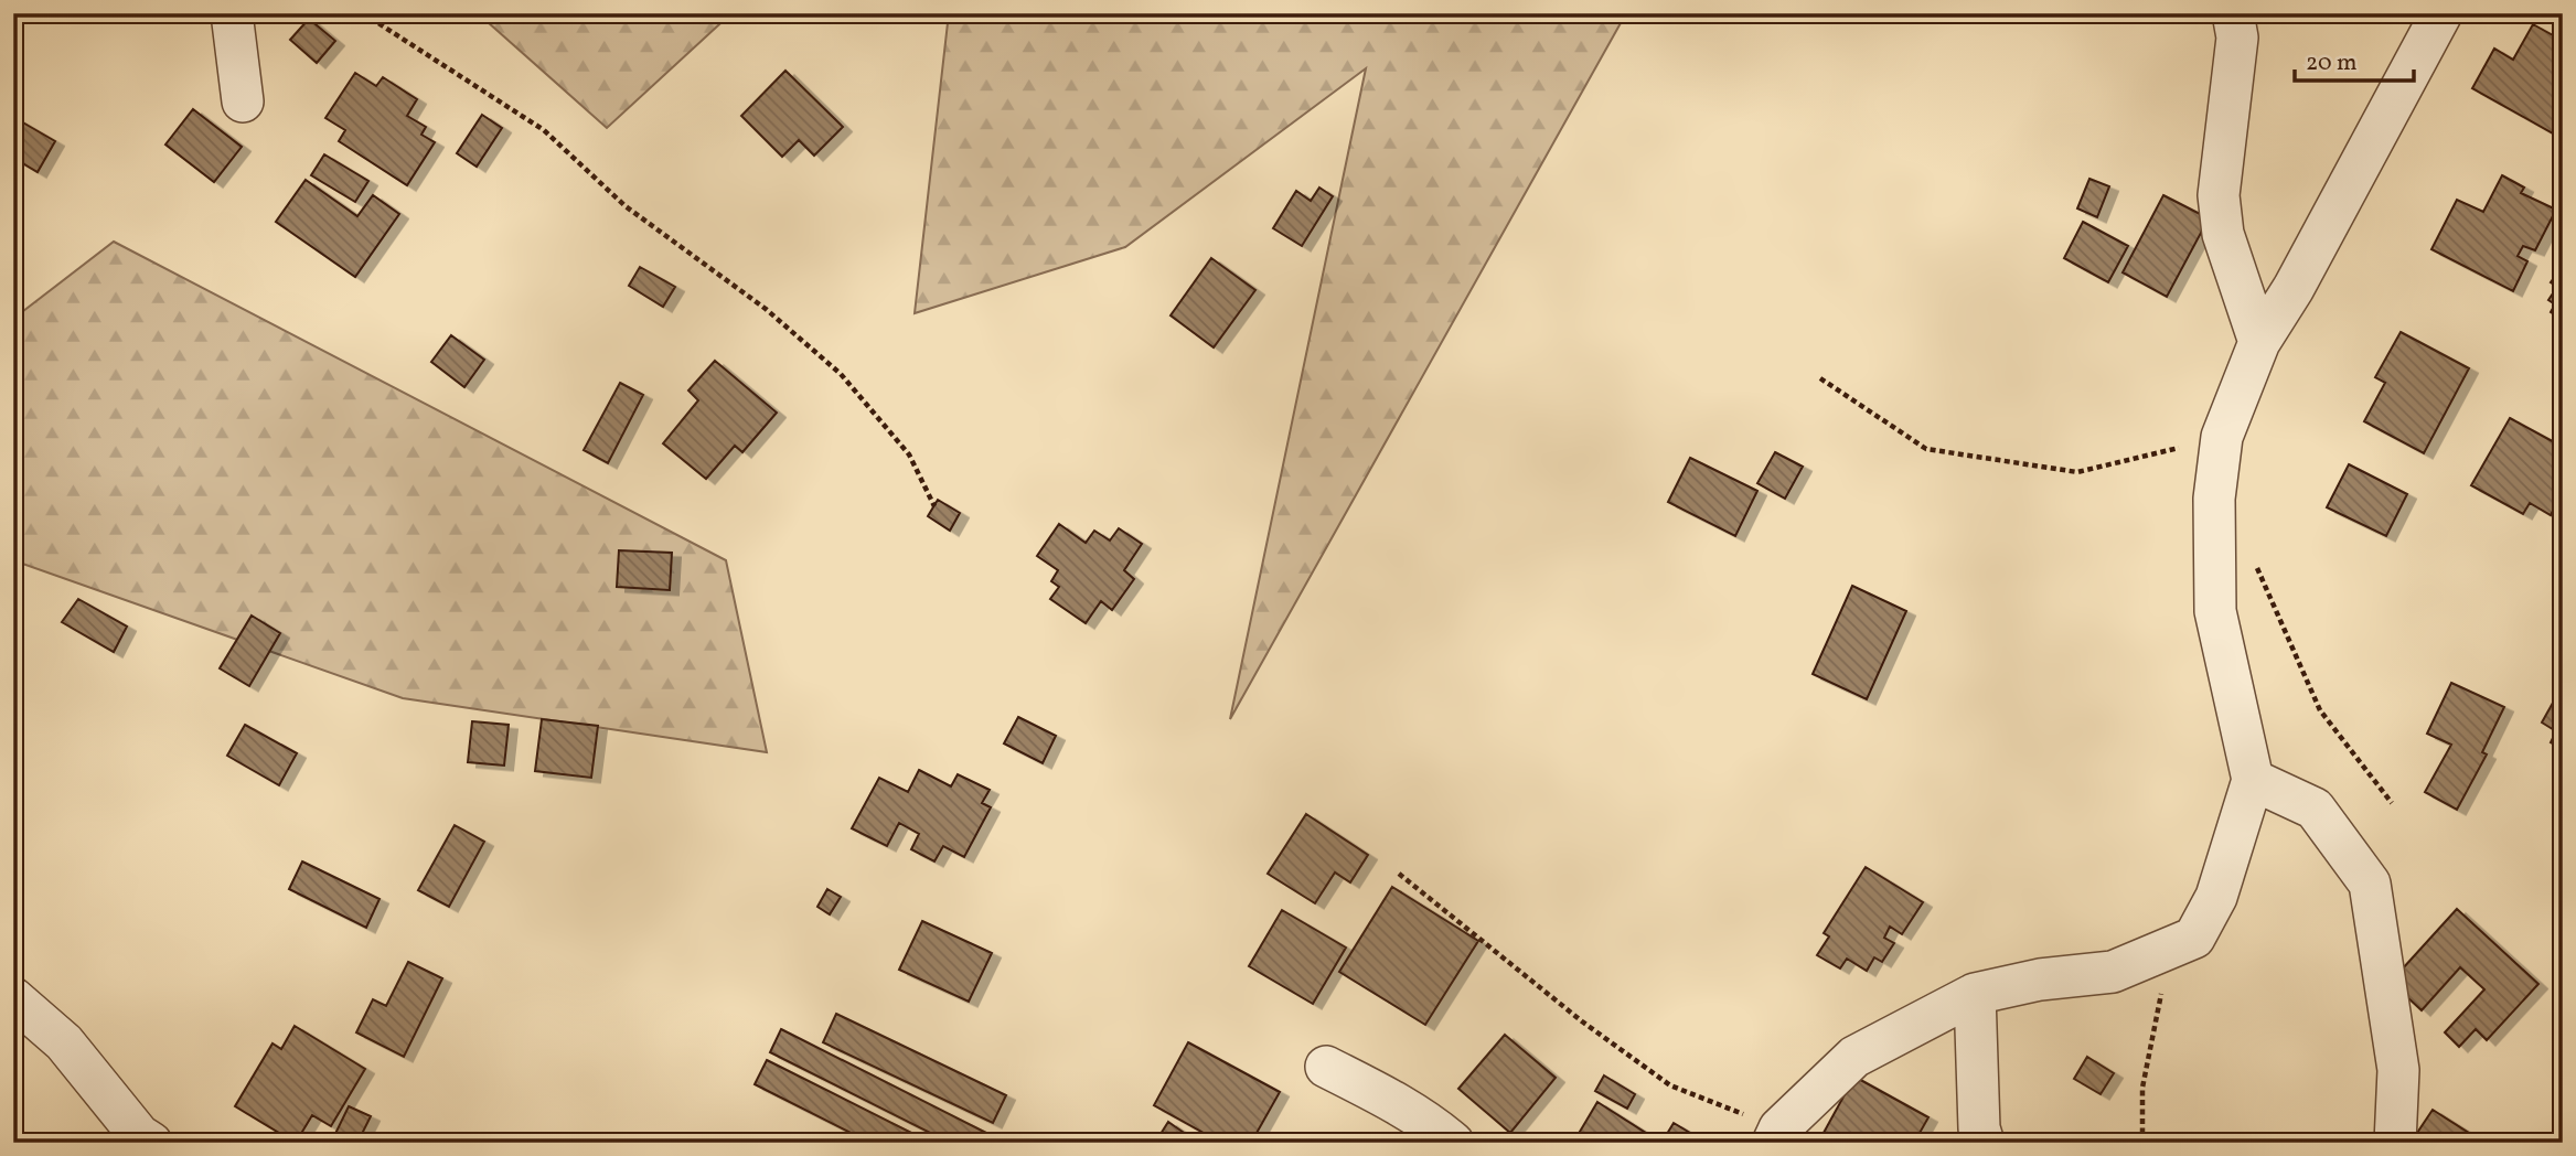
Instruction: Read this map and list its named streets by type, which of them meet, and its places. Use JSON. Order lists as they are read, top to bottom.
{
  "scale_bar": "20 m"
}
